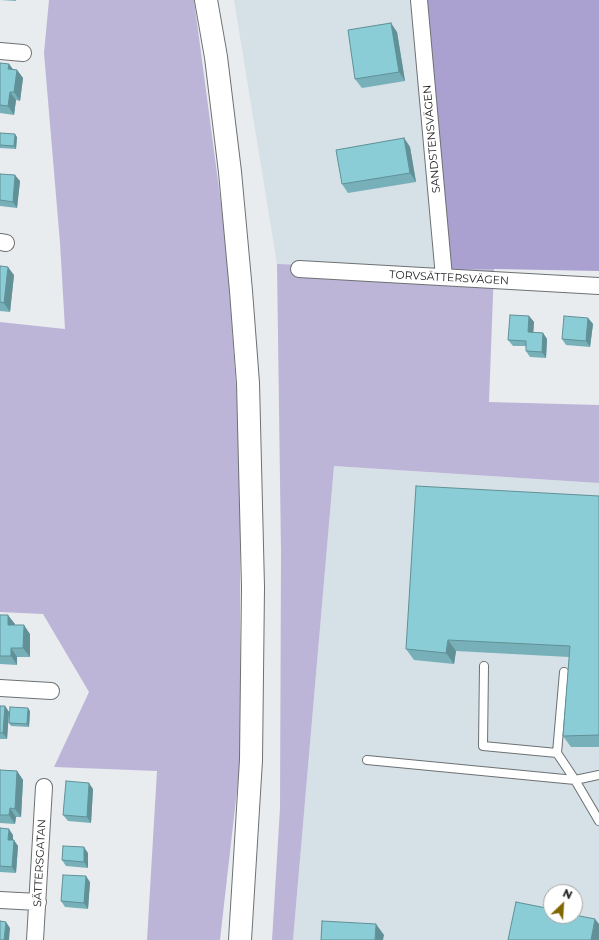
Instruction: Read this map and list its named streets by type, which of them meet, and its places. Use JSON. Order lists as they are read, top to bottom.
{
  "streets": {
    "street": ["SANDSTENSVÄGEN", "TORVSÄTTERSVÄGEN", "SÄTTERSGATAN"]
  },
  "crossings": [
    ["SANDSTENSVÄGEN", "TORVSÄTTERSVÄGEN"]
  ],
  "north": "top right"
}
